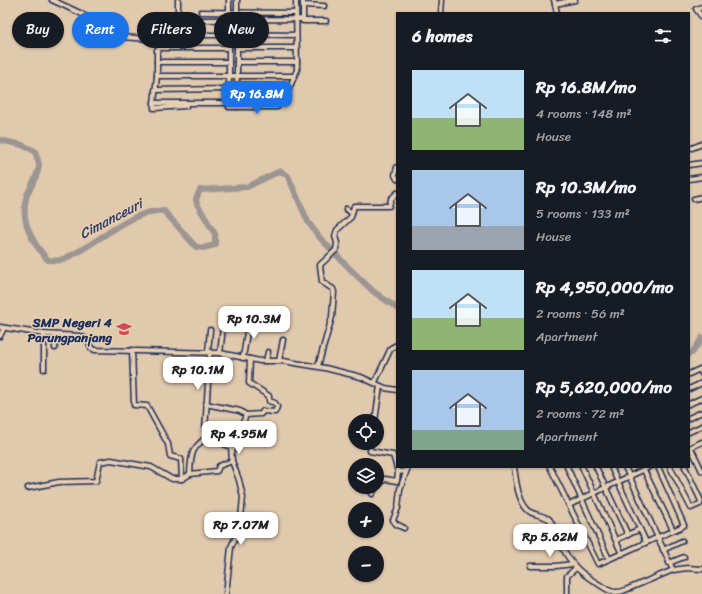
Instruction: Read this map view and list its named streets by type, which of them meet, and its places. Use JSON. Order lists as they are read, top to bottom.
{
  "water": ["Cimanceuri"],
  "places": {
    "school or university": ["SMP Negeri 4 Parungpanjang"]
  },
  "page": {
    "chip": [
      "Buy",
      "Rent",
      "Filters",
      "New"
    ],
    "heading": "6 homes",
    "list": [
      {
        "name": "Rp 16.8M/mo",
        "note": "4 rooms · 148 m² · House"
      },
      {
        "name": "Rp 10.3M/mo",
        "note": "5 rooms · 133 m² · House"
      },
      {
        "name": "Rp 4,950,000/mo",
        "note": "2 rooms · 56 m² · Apartment"
      },
      {
        "name": "Rp 5,620,000/mo",
        "note": "2 rooms · 72 m² · Apartment"
      }
    ],
    "price": [
      "Rp 16.8M",
      "Rp 10.3M",
      "Rp 10.1M",
      "Rp 4.95M",
      "Rp 7.07M",
      "Rp 5.62M"
    ],
    "map_buttons": ["+", "−"]
  }
}
